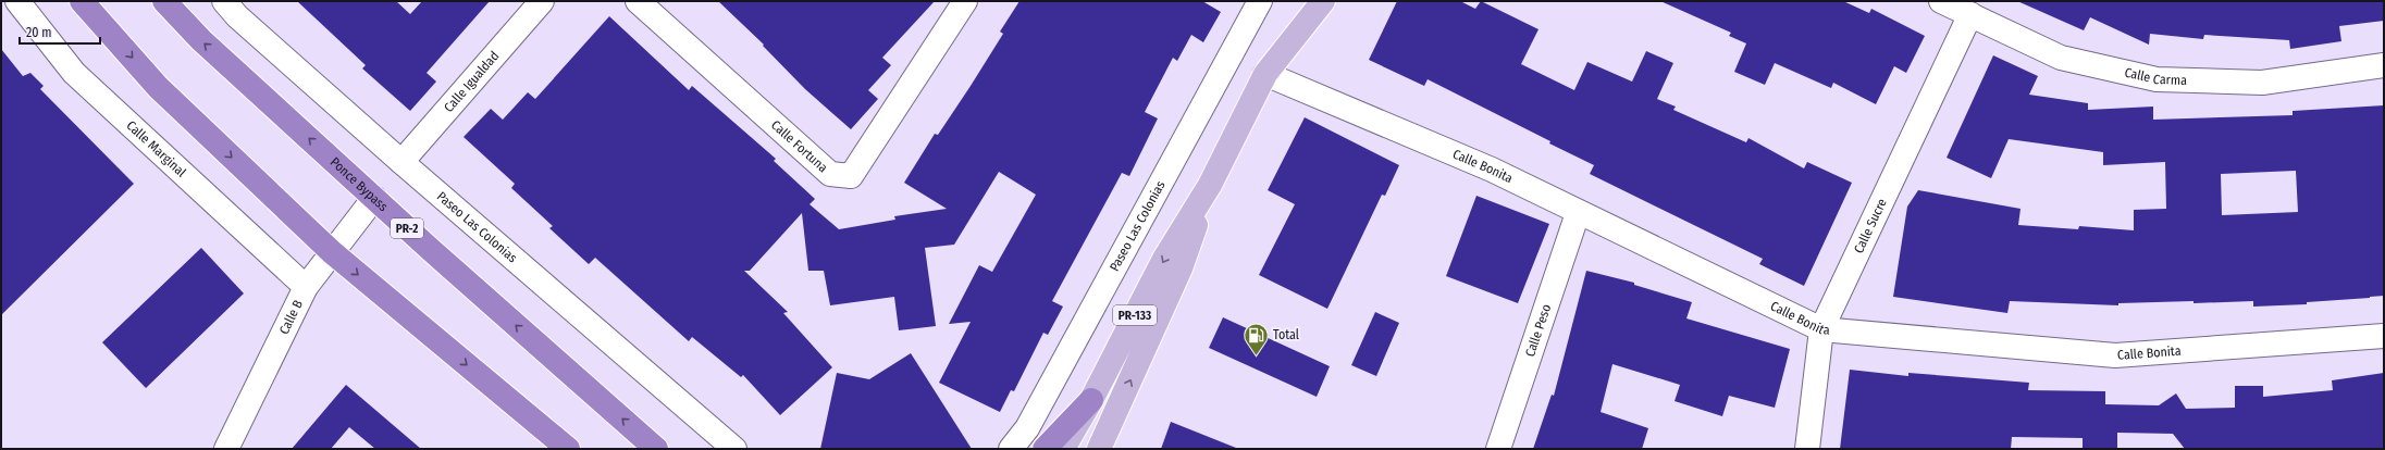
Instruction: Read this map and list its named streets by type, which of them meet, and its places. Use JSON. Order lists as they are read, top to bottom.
{
  "streets": {
    "highway": ["Ponce Bypass", "PR-2"],
    "main road": ["PR-133"],
    "street": [
      "Calle Carma",
      "Calle Igualdad",
      "Calle Fortuna",
      "Calle Marginal",
      "Calle Bonita",
      "Paseo Las Colonias",
      "Calle Sucre",
      "Calle B",
      "Calle Peso"
    ]
  },
  "crossings": [
    ["Calle Carma", "Calle Sucre"],
    ["Calle Igualdad", "Paseo Las Colonias"],
    ["Calle Marginal", "Calle B"],
    ["Calle Bonita", "Calle Sucre"],
    ["Calle Bonita", "PR-133"],
    ["Calle Bonita", "Calle Peso"],
    ["Ponce Bypass", "Calle B"]
  ],
  "places": {
    "fuel station": ["Total"]
  },
  "scale_bar": "20 m"
}
